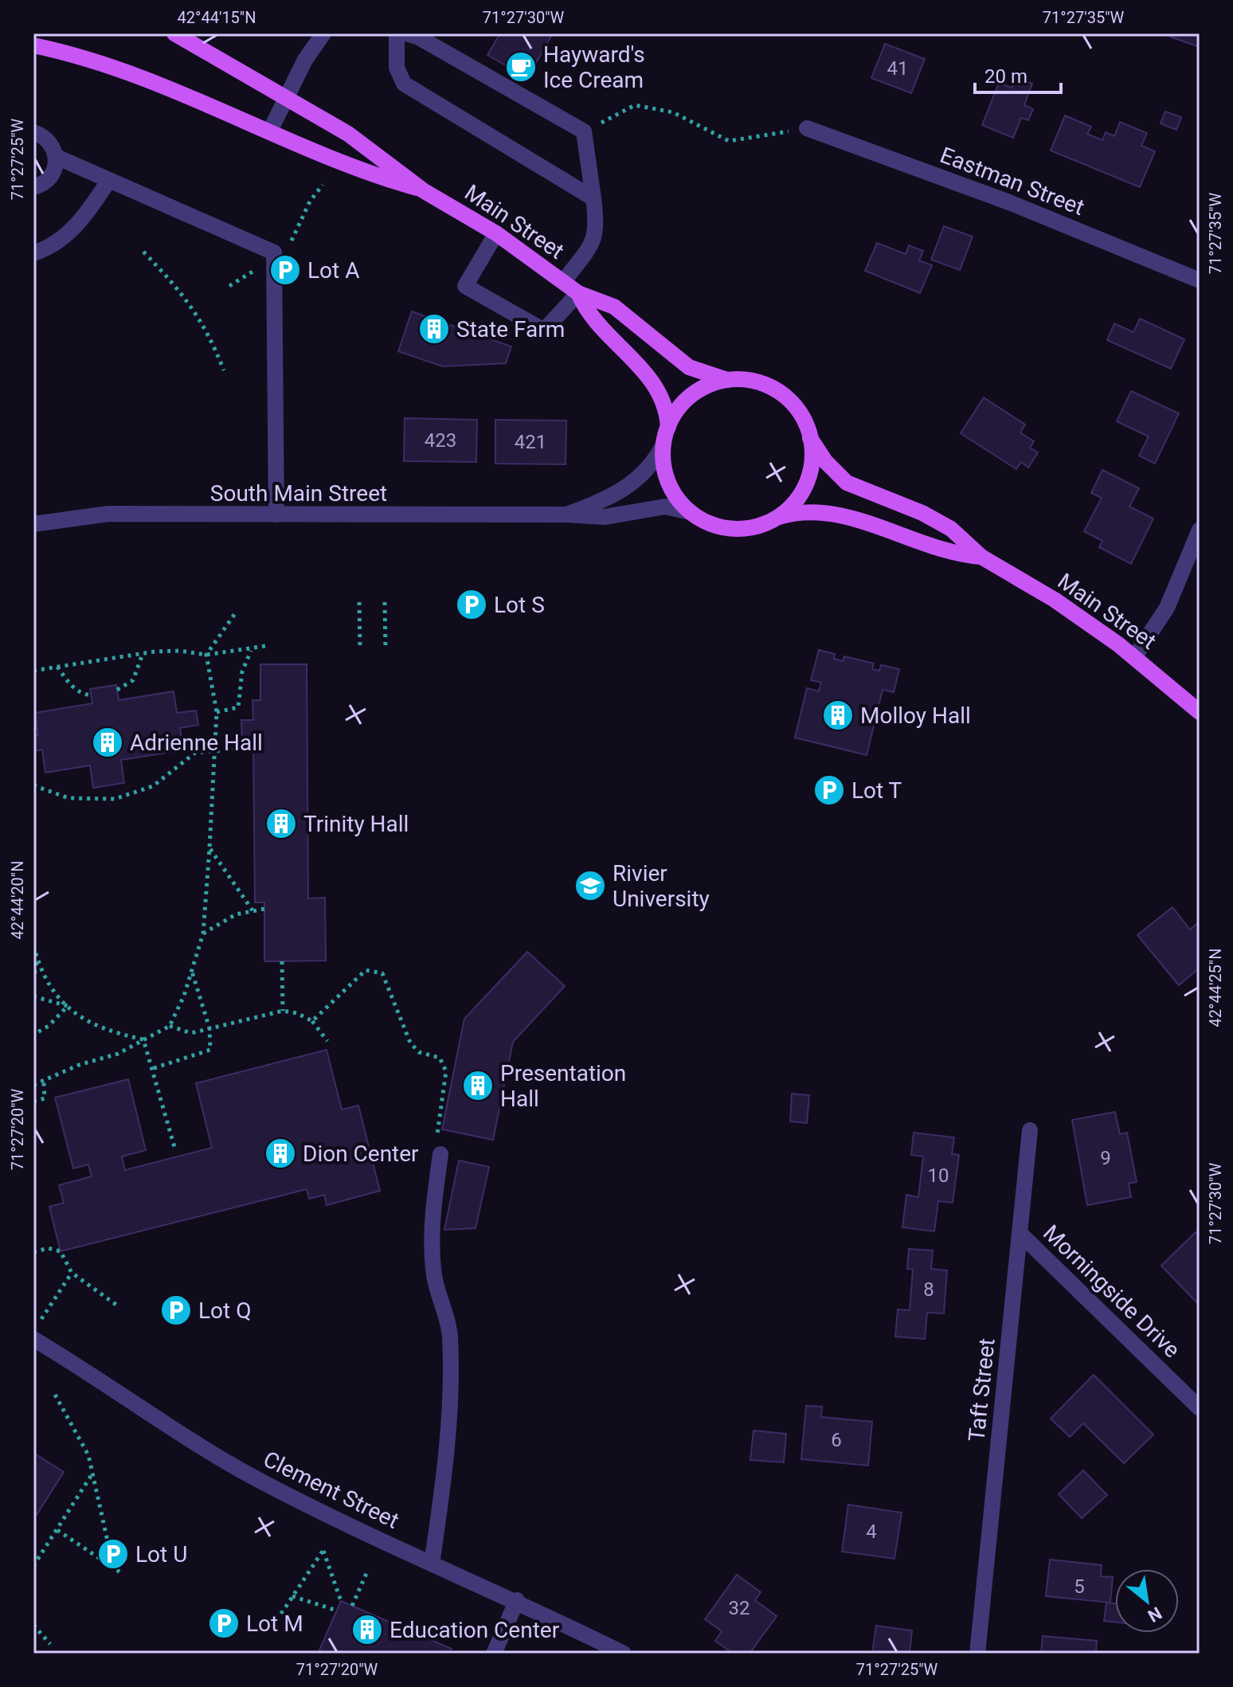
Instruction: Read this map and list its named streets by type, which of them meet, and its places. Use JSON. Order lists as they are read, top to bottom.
{
  "streets": {
    "main road": ["Main Street"],
    "street": [
      "Eastman Street",
      "South Main Street",
      "Morningside Drive",
      "Taft Street",
      "Clement Street"
    ]
  },
  "crossings": [
    ["Main Street", "South Main Street"],
    ["Morningside Drive", "Taft Street"]
  ],
  "places": {
    "cafe": ["Hayward's Ice Cream"],
    "parking": [
      "Lot A",
      "Lot S",
      "Lot T",
      "Lot Q",
      "Lot U",
      "Lot M"
    ],
    "building": [
      "State Farm",
      "Molloy Hall",
      "Adrienne Hall",
      "Trinity Hall",
      "Presentation Hall",
      "Dion Center",
      "Education Center"
    ],
    "school or university": ["Rivier University"]
  },
  "house_numbers": [
    "41",
    "423",
    "421",
    "9",
    "10",
    "8",
    "6",
    "4",
    "5",
    "32"
  ],
  "scale_bar": "20 m",
  "north": "bottom right",
  "coordinates": [
    "42°44'15\"N",
    "71°27'30\"W",
    "71°27'35\"W",
    "71°27'25\"W",
    "42°44'20\"N",
    "42°44'25\"N",
    "71°27'20\"W"
  ]
}
